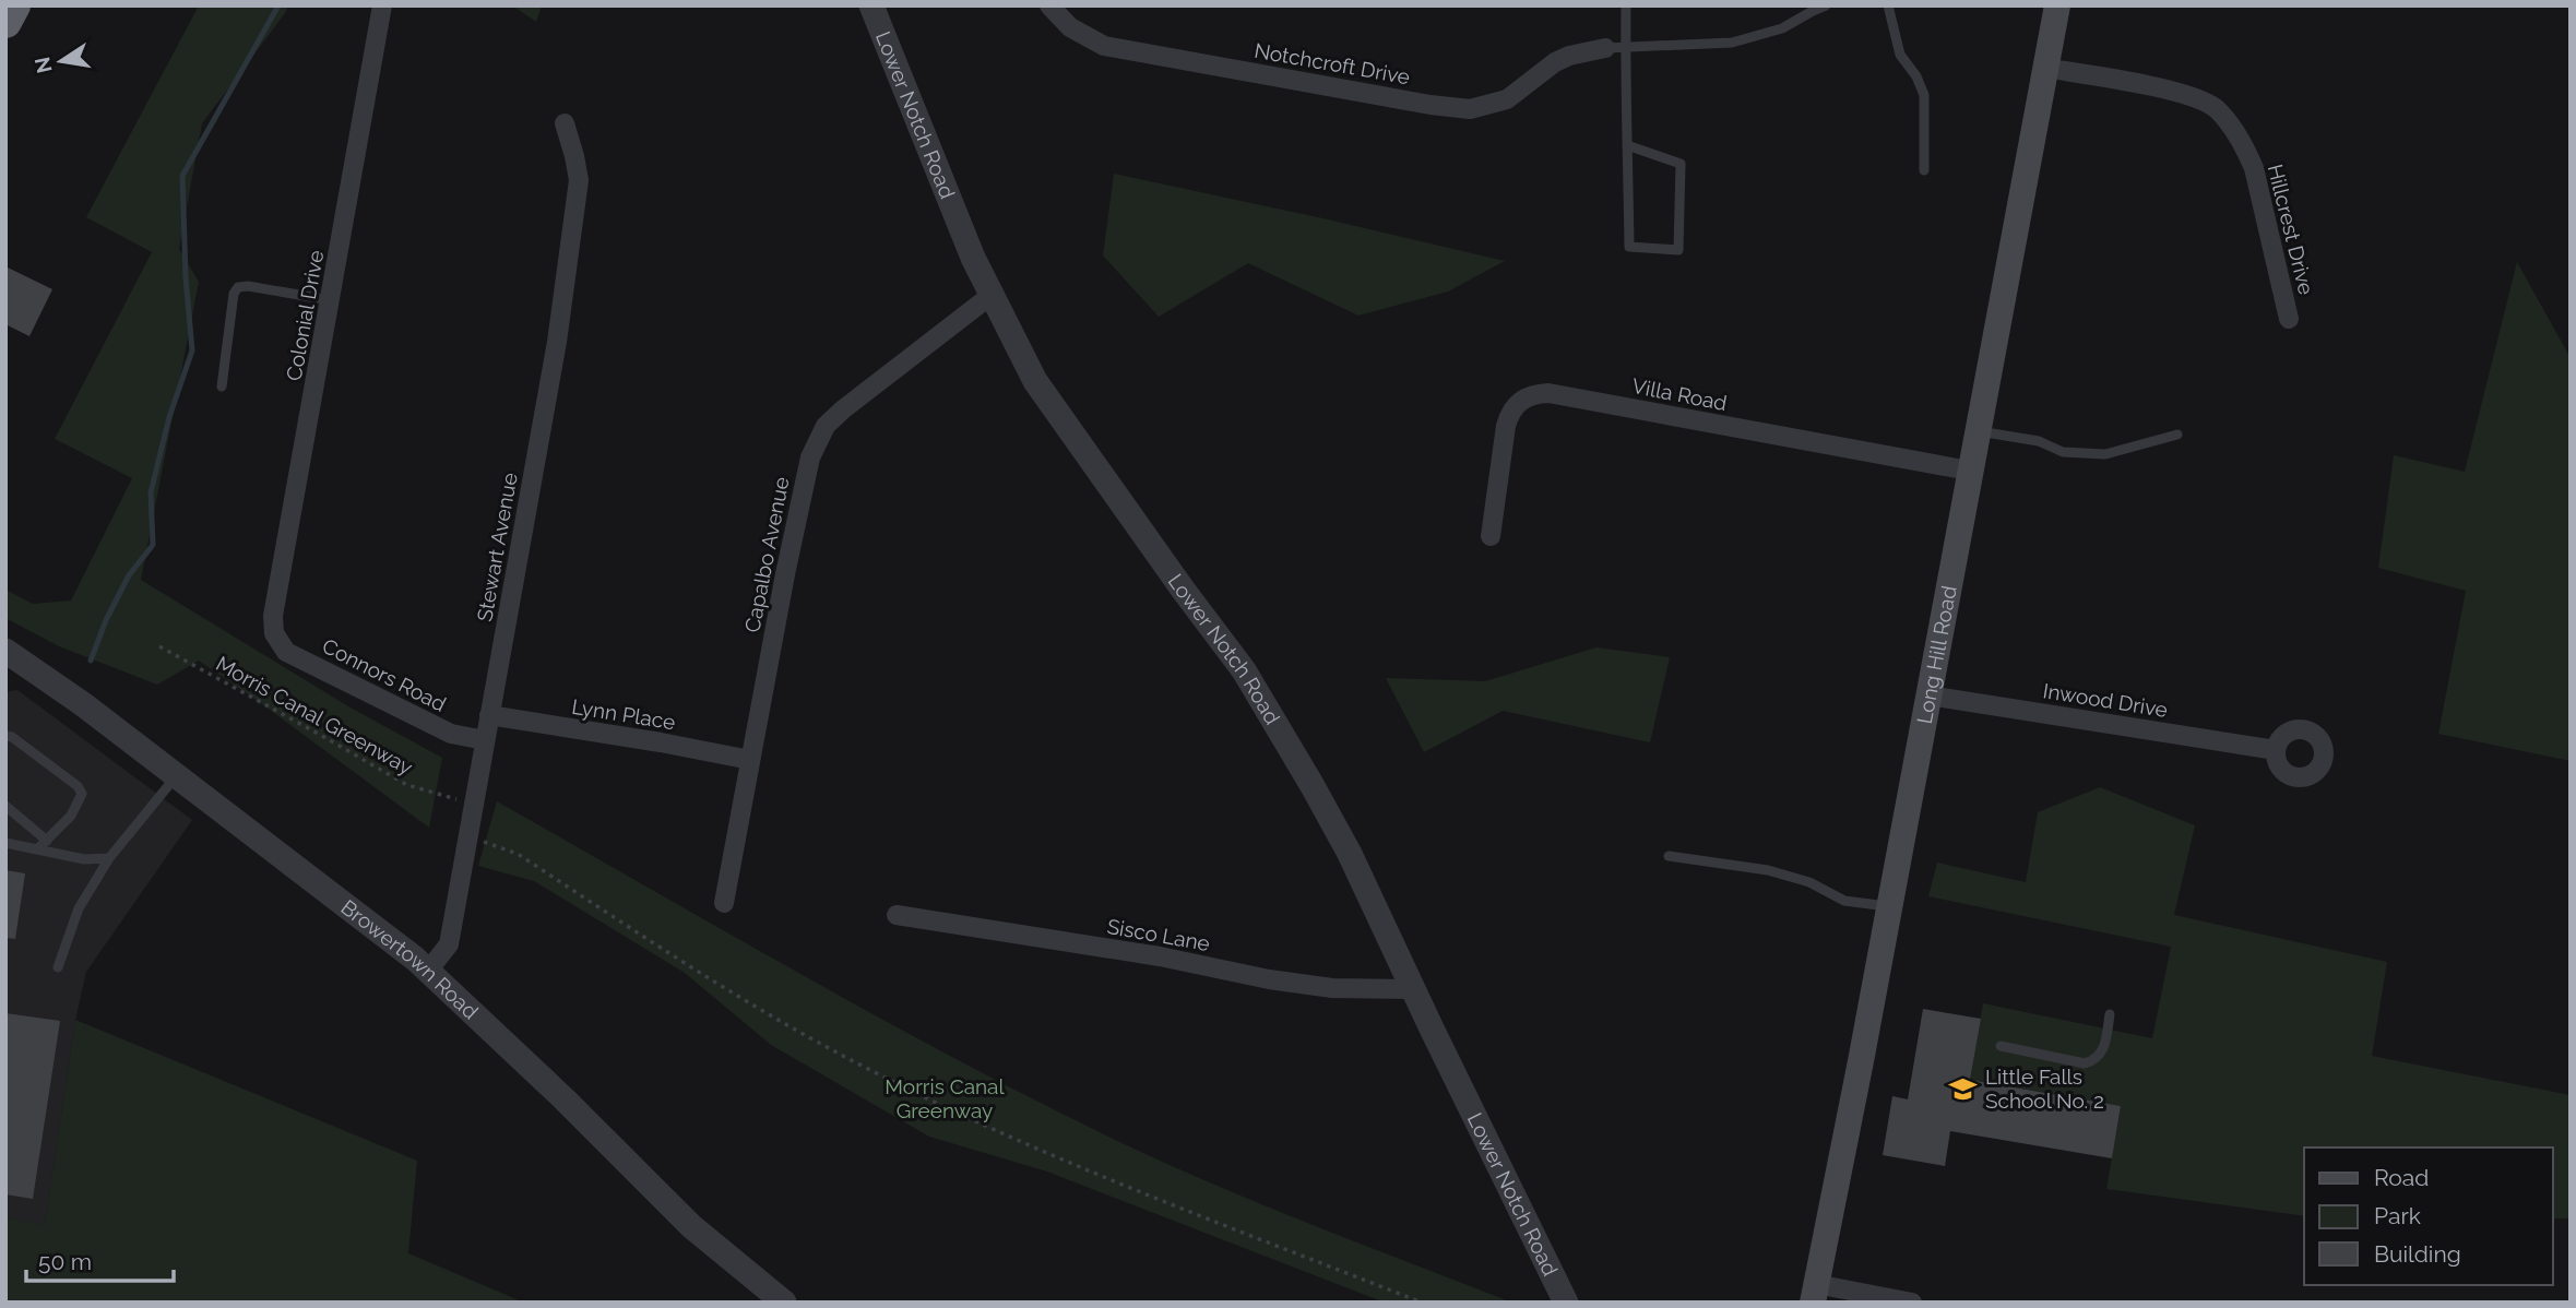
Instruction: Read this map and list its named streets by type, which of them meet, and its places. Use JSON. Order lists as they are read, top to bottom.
{
  "streets": {
    "main road": ["Long Hill Road"],
    "street": [
      "Notchcroft Drive",
      "Lower Notch Road",
      "Hillcrest Drive",
      "Colonial Drive",
      "Villa Road",
      "Stewart Avenue",
      "Capalbo Avenue",
      "Connors Road",
      "Inwood Drive",
      "Lynn Place",
      "Sisco Lane",
      "Browertown Road"
    ],
    "path": ["Morris Canal Greenway"]
  },
  "crossings": [
    ["Lower Notch Road", "Capalbo Avenue"],
    ["Lower Notch Road", "Sisco Lane"],
    ["Hillcrest Drive", "Long Hill Road"],
    ["Colonial Drive", "Connors Road"],
    ["Villa Road", "Long Hill Road"],
    ["Stewart Avenue", "Connors Road"],
    ["Stewart Avenue", "Lynn Place"],
    ["Stewart Avenue", "Morris Canal Greenway"],
    ["Stewart Avenue", "Browertown Road"],
    ["Capalbo Avenue", "Lynn Place"],
    ["Long Hill Road", "Inwood Drive"]
  ],
  "parks": ["Morris Canal Greenway"],
  "places": {
    "school or university": ["Little Falls School No. 2"]
  },
  "legend": ["Road", "Park", "Building"],
  "scale_bar": "50 m",
  "north": "left"
}
